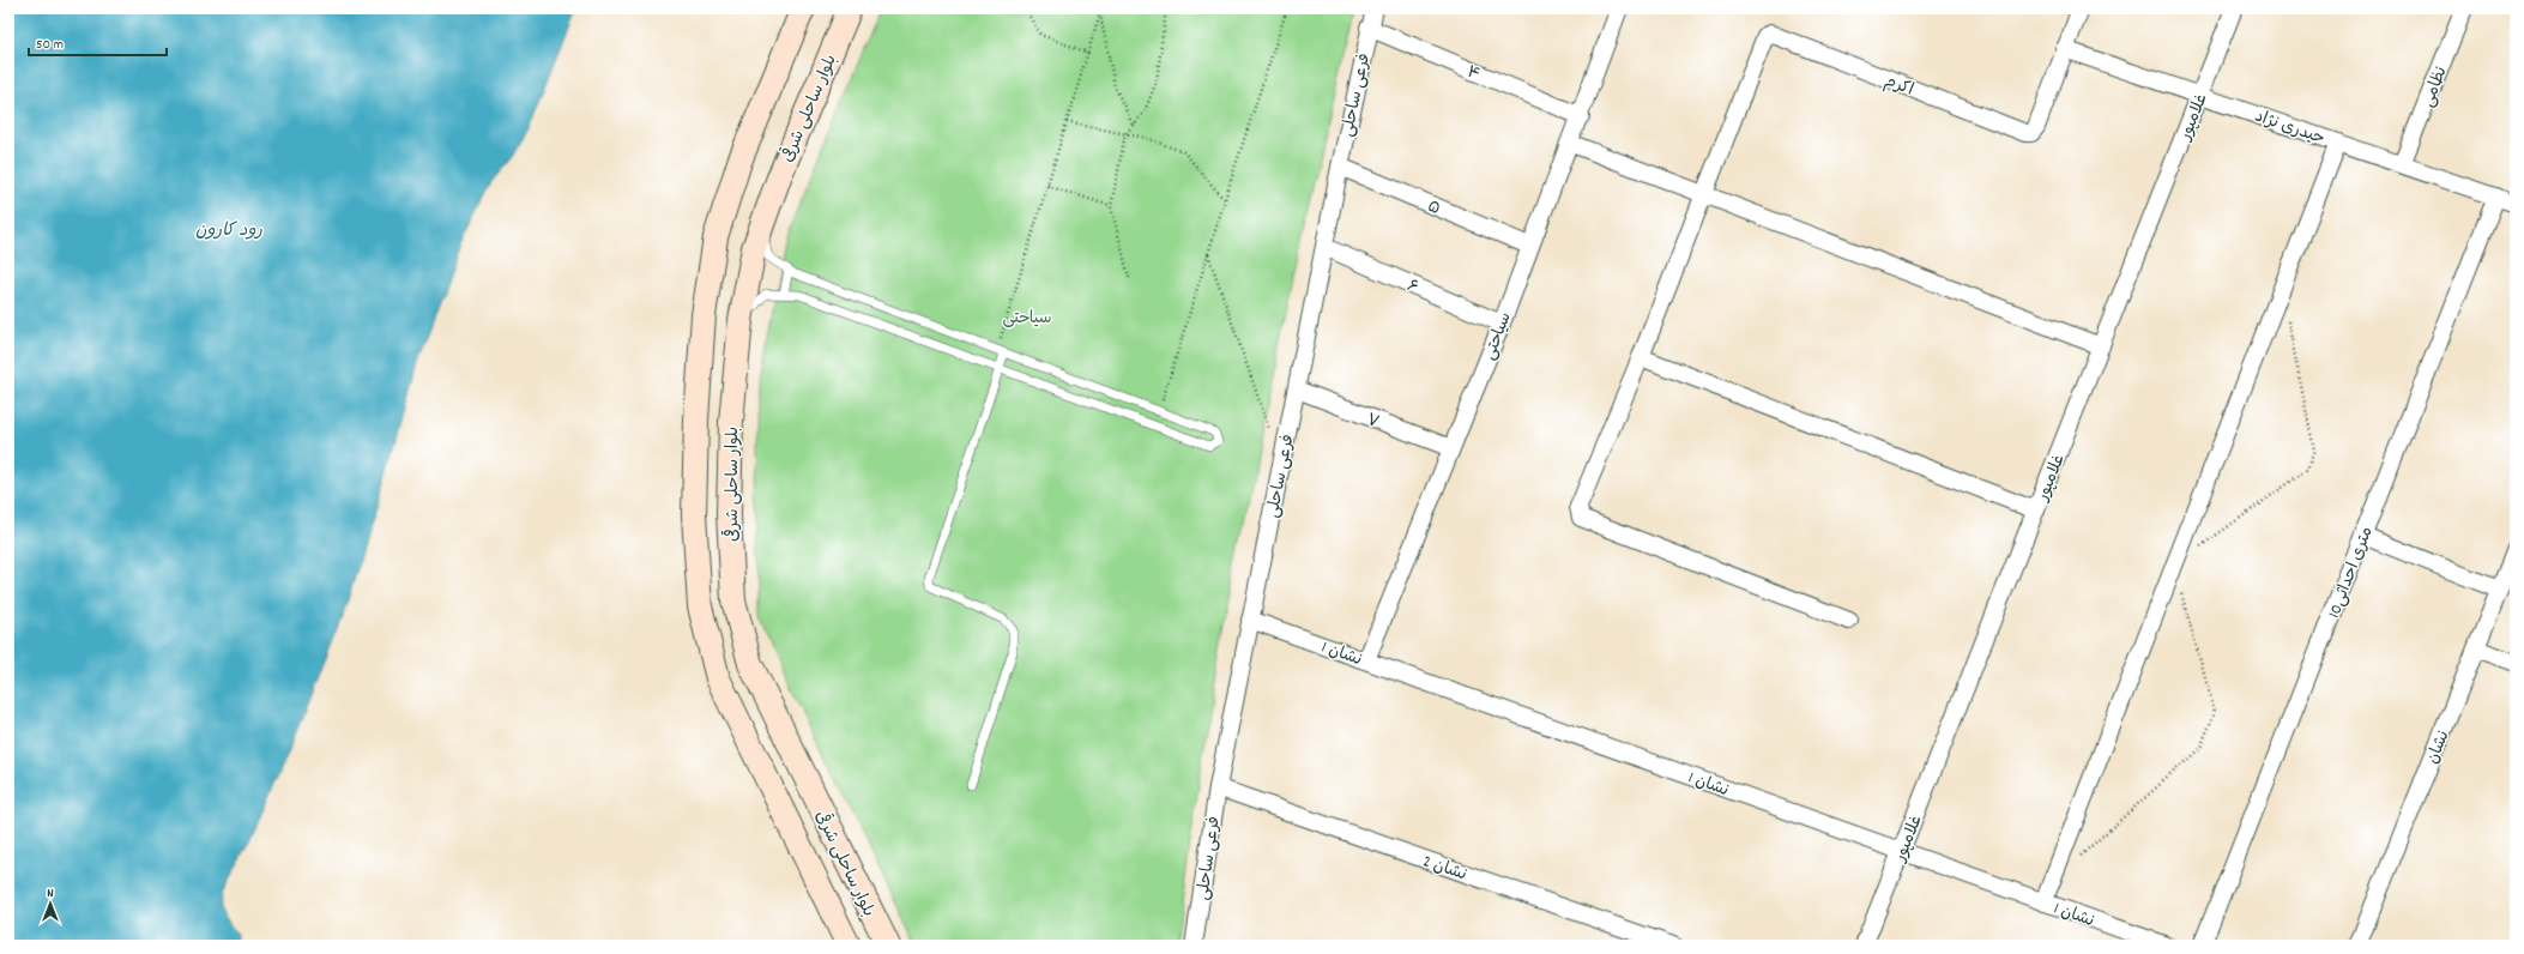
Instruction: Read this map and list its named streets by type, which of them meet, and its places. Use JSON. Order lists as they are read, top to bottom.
{
  "streets": {
    "main road": ["بلوار ساحلی شرقی"],
    "street": [
      "۴",
      "اکرم",
      "نظامی",
      "فرعی ساحلی",
      "غلامپور",
      "حیدری نژاد",
      "۵",
      "۶",
      "سیاحتی",
      "۷",
      "10متری احداثی",
      "نشان 1",
      "نشان",
      "نشان 2"
    ]
  },
  "crossings": [
    ["۴", "فرعی ساحلی"],
    ["۴", "سیاحتی"],
    ["اکرم", "حیدری نژاد"],
    ["نظامی", "حیدری نژاد"],
    ["فرعی ساحلی", "۵"],
    ["فرعی ساحلی", "۶"],
    ["فرعی ساحلی", "۷"],
    ["فرعی ساحلی", "نشان 1"],
    ["فرعی ساحلی", "نشان 2"],
    ["غلامپور", "حیدری نژاد"],
    ["غلامپور", "نشان 1"],
    ["حیدری نژاد", "10متری احداثی"],
    ["۵", "سیاحتی"],
    ["۶", "سیاحتی"],
    ["سیاحتی", "۷"],
    ["سیاحتی", "نشان 1"]
  ],
  "water": ["رود کارون"],
  "parks": ["سیاحتی"],
  "scale_bar": "50 m",
  "north": "top"
}
